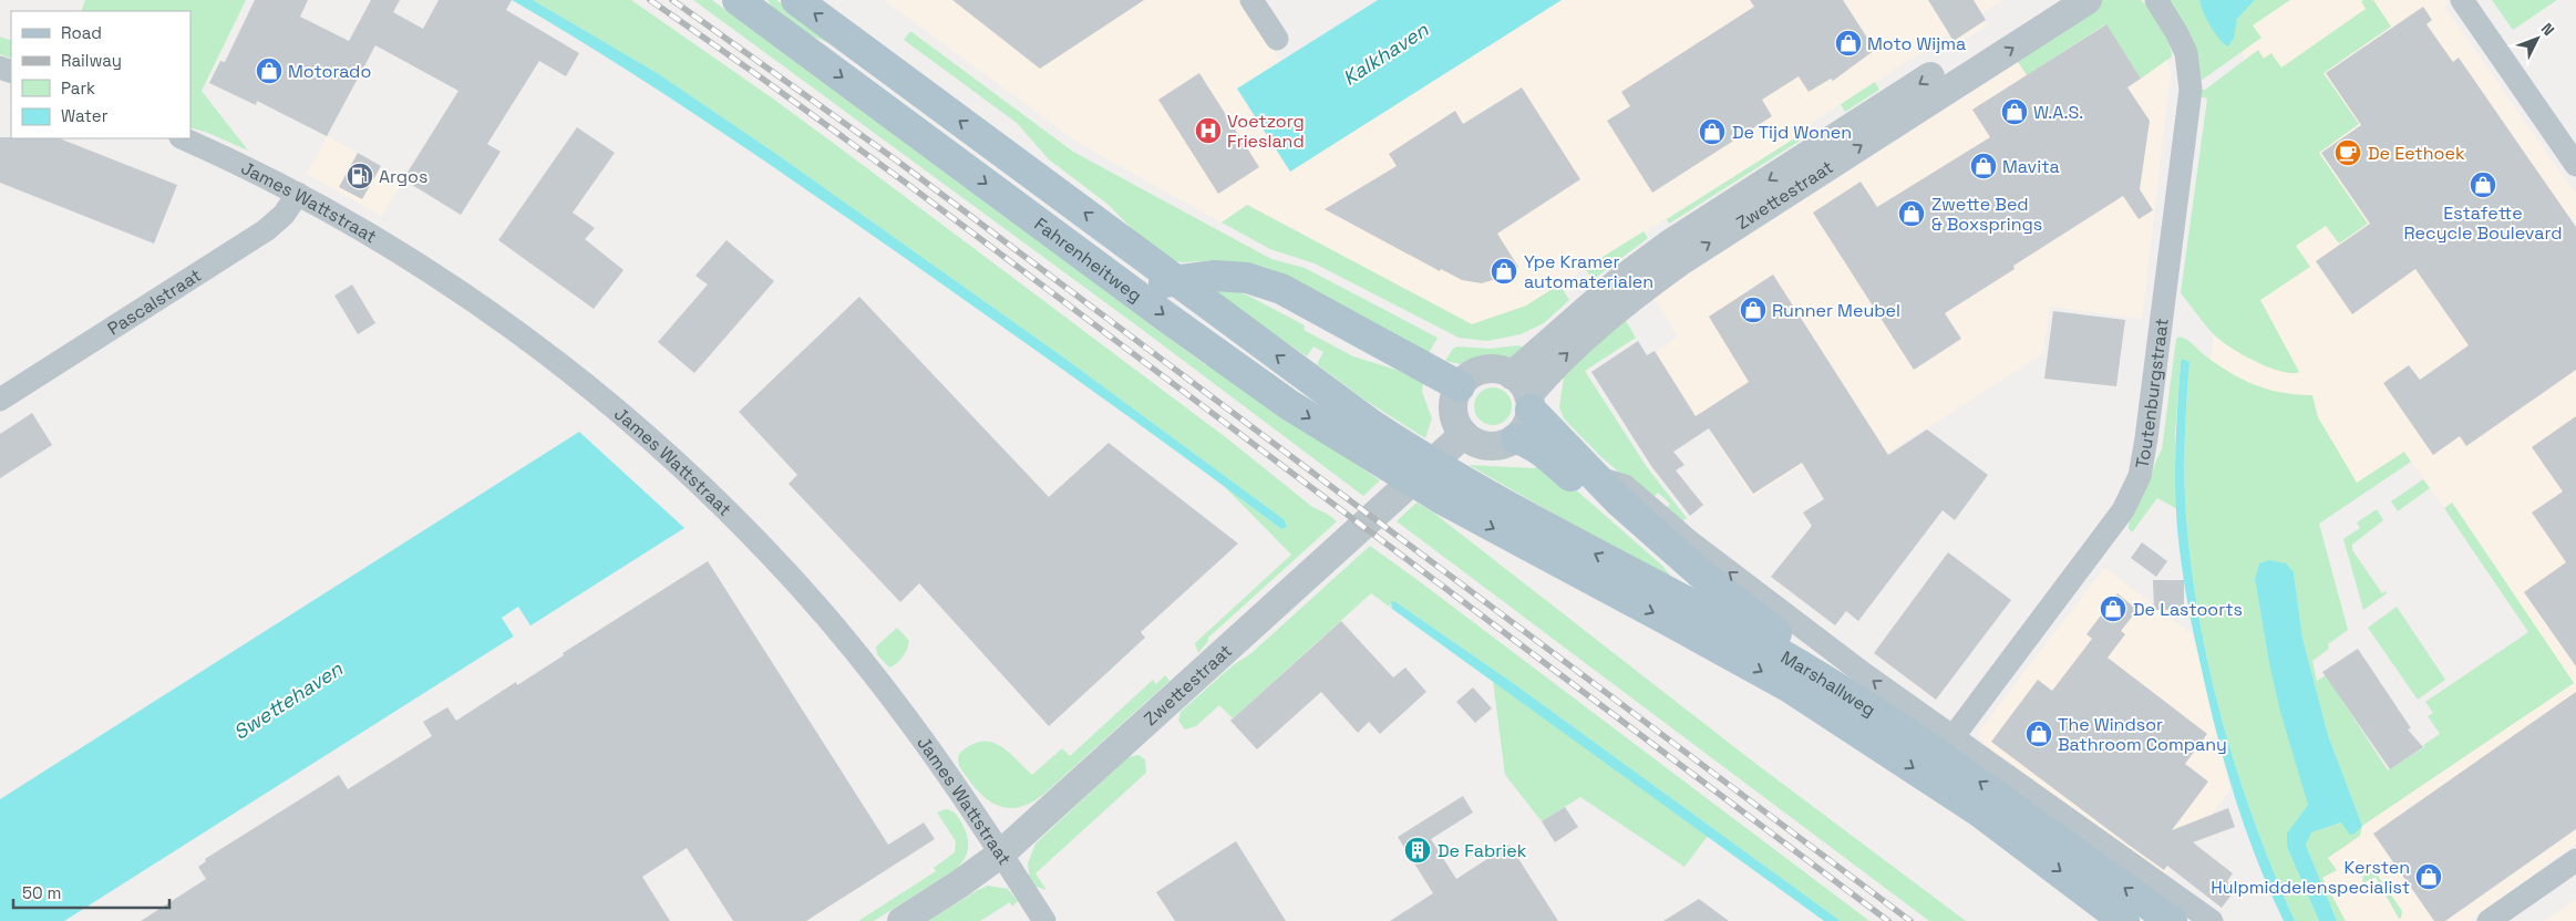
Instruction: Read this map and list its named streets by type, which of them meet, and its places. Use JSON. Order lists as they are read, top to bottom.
{
  "streets": {
    "main road": ["Fahrenheitweg", "Marshallweg"],
    "street": [
      "Zwettestraat",
      "James Wattstraat",
      "Pascalstraat",
      "Toutenburgstraat"
    ]
  },
  "crossings": [
    ["Zwettestraat", "James Wattstraat"],
    ["James Wattstraat", "Pascalstraat"],
    ["Fahrenheitweg", "Marshallweg"],
    ["Toutenburgstraat", "Marshallweg"]
  ],
  "water": ["Kalkhaven", "Swettehaven"],
  "places": {
    "shop": [
      "Moto Wijma",
      "Motorado",
      "W.A.S.",
      "De Tijd Wonen",
      "Mavita",
      "Estafette Recycle Boulevard",
      "Zwette Bed & Boxsprings",
      "Ype Kramer automaterialen",
      "Runner Meubel",
      "De Lastoorts",
      "The Windsor Bathroom Company",
      "Kersten Hulpmiddelenspecialist"
    ],
    "hospital": ["Voetzorg Friesland"],
    "cafe": ["De Eethoek"],
    "fuel station": ["Argos"],
    "building": ["De Fabriek"]
  },
  "legend": [
    "Road",
    "Railway",
    "Park",
    "Water"
  ],
  "scale_bar": "50 m",
  "north": "top right"
}
